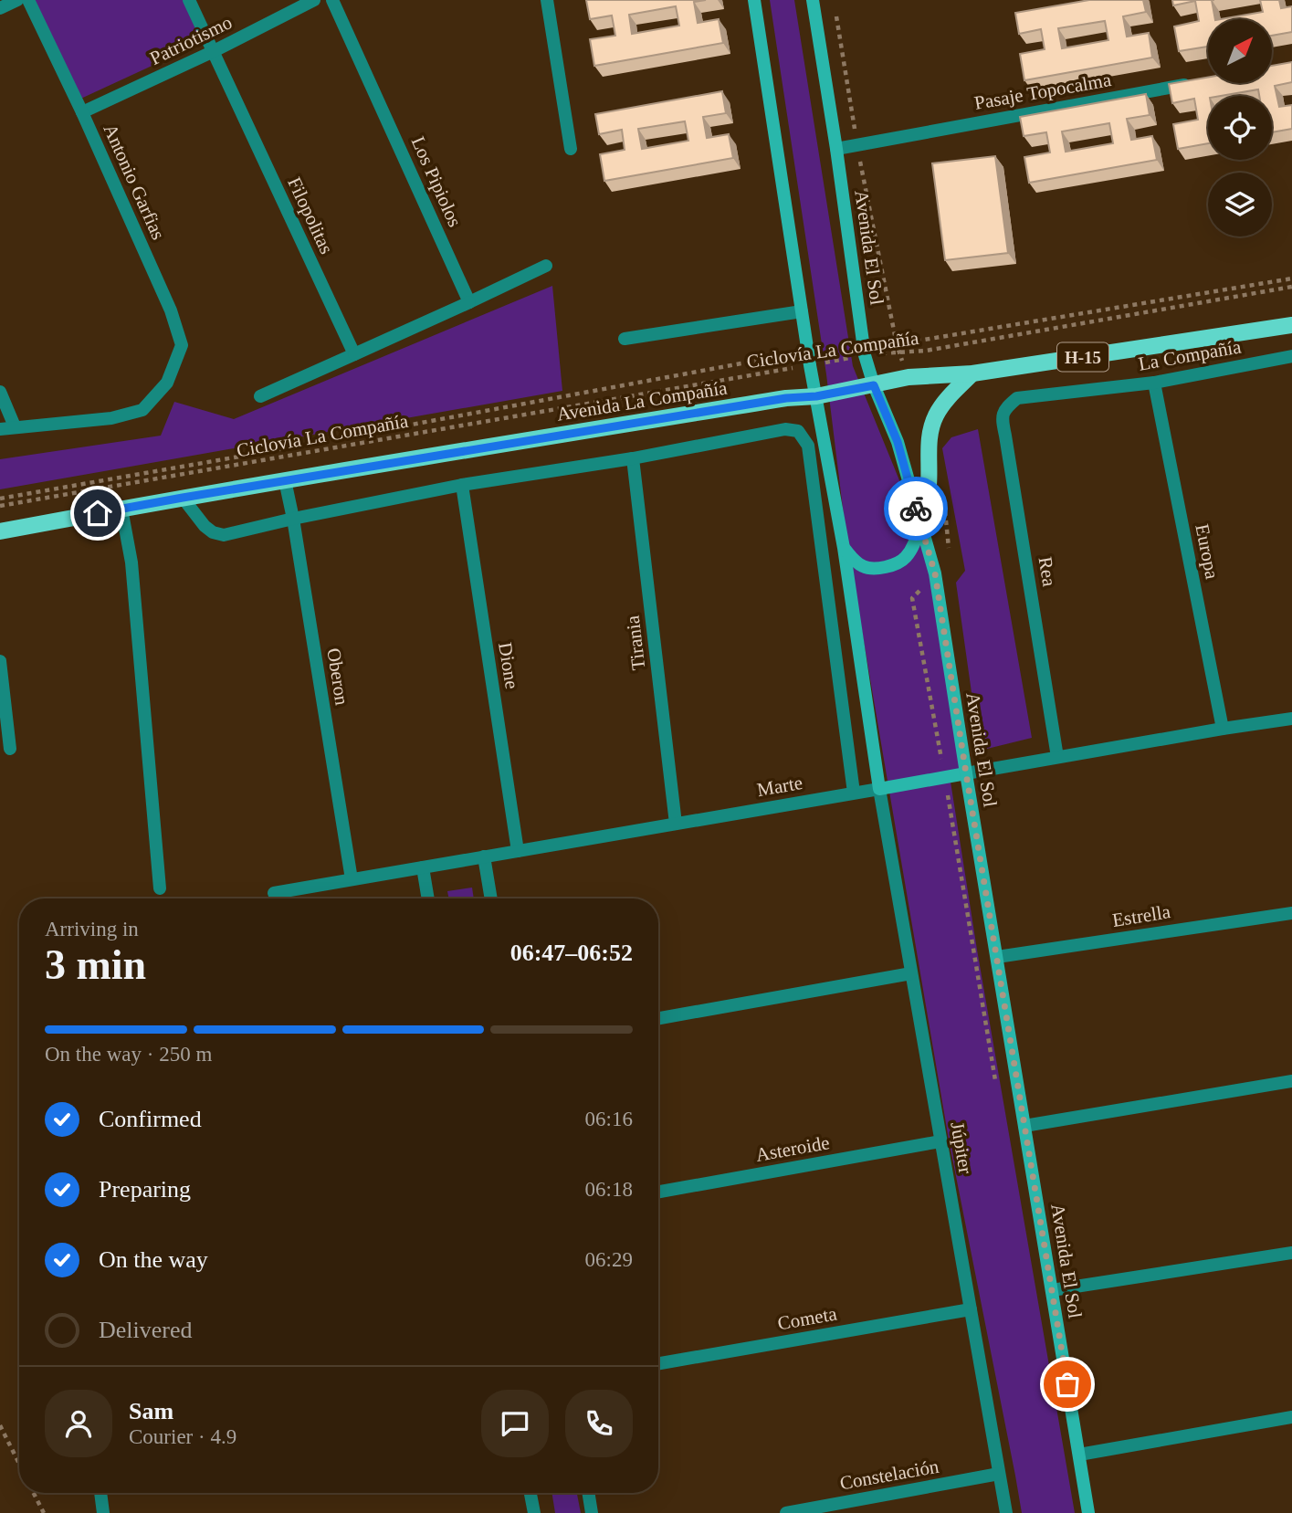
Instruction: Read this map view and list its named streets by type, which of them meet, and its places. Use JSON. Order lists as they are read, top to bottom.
{
  "streets": {
    "main road": ["H-15", "Avenida La Compañía"],
    "street": [
      "Patriotismo",
      "Pasaje Topocalma",
      "Antonio Garfias",
      "Los Pipiolos",
      "Filopolitas",
      "Avenida El Sol",
      "La Compañía",
      "Europa",
      "Rea",
      "Tirania",
      "Dione",
      "Oberon",
      "Marte",
      "Estrella",
      "Júpiter",
      "Asteroide",
      "Cometa",
      "Constelación"
    ],
    "path": ["Ciclovía La Compañía"]
  },
  "crossings": [
    ["Patriotismo", "Antonio Garfias"],
    ["Patriotismo", "Filopolitas"],
    ["Pasaje Topocalma", "Avenida El Sol"],
    ["Avenida El Sol", "Ciclovía La Compañía"],
    ["Avenida El Sol", "Avenida La Compañía"],
    ["Avenida El Sol", "Marte"],
    ["Avenida El Sol", "Estrella"],
    ["La Compañía", "Europa"],
    ["La Compañía", "Rea"],
    ["Avenida La Compañía", "Oberon"],
    ["Europa", "Marte"],
    ["Rea", "Marte"],
    ["Tirania", "Marte"],
    ["Dione", "Marte"],
    ["Oberon", "Marte"],
    ["Marte", "Júpiter"],
    ["Júpiter", "Asteroide"],
    ["Júpiter", "Cometa"],
    ["Júpiter", "Constelación"]
  ],
  "north": "top right",
  "page": {
    "heading": ["3 min", "Arriving in", "06:47–06:52"],
    "panel": ["Sam", "Courier · 4.9"],
    "bar": "On the way · 250 m",
    "list": [
      ["Confirmed", "06:16"],
      ["Preparing", "06:18"],
      ["On the way", "06:29"],
      "Delivered"
    ]
  }
}
